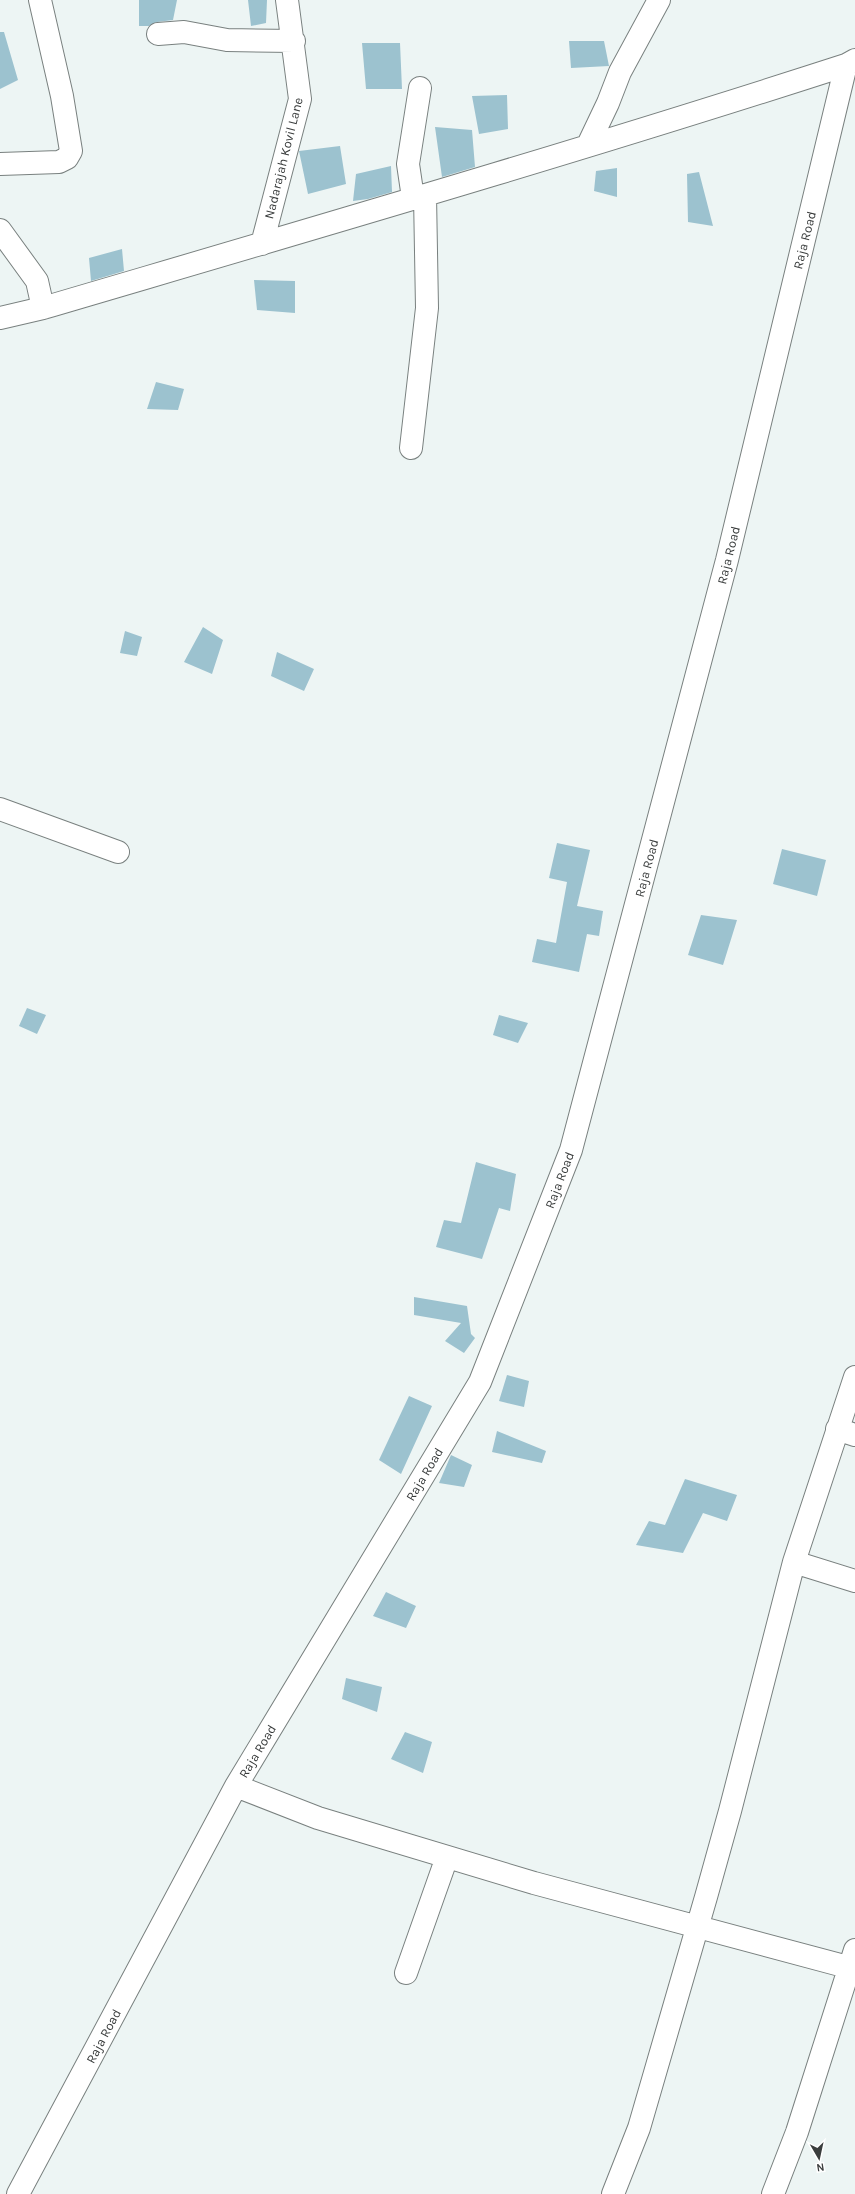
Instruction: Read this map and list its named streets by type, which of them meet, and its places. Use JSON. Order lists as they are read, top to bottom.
{
  "streets": {
    "street": ["Nadarajah Kovil Lane", "Raja Road"]
  },
  "north": "bottom"
}
